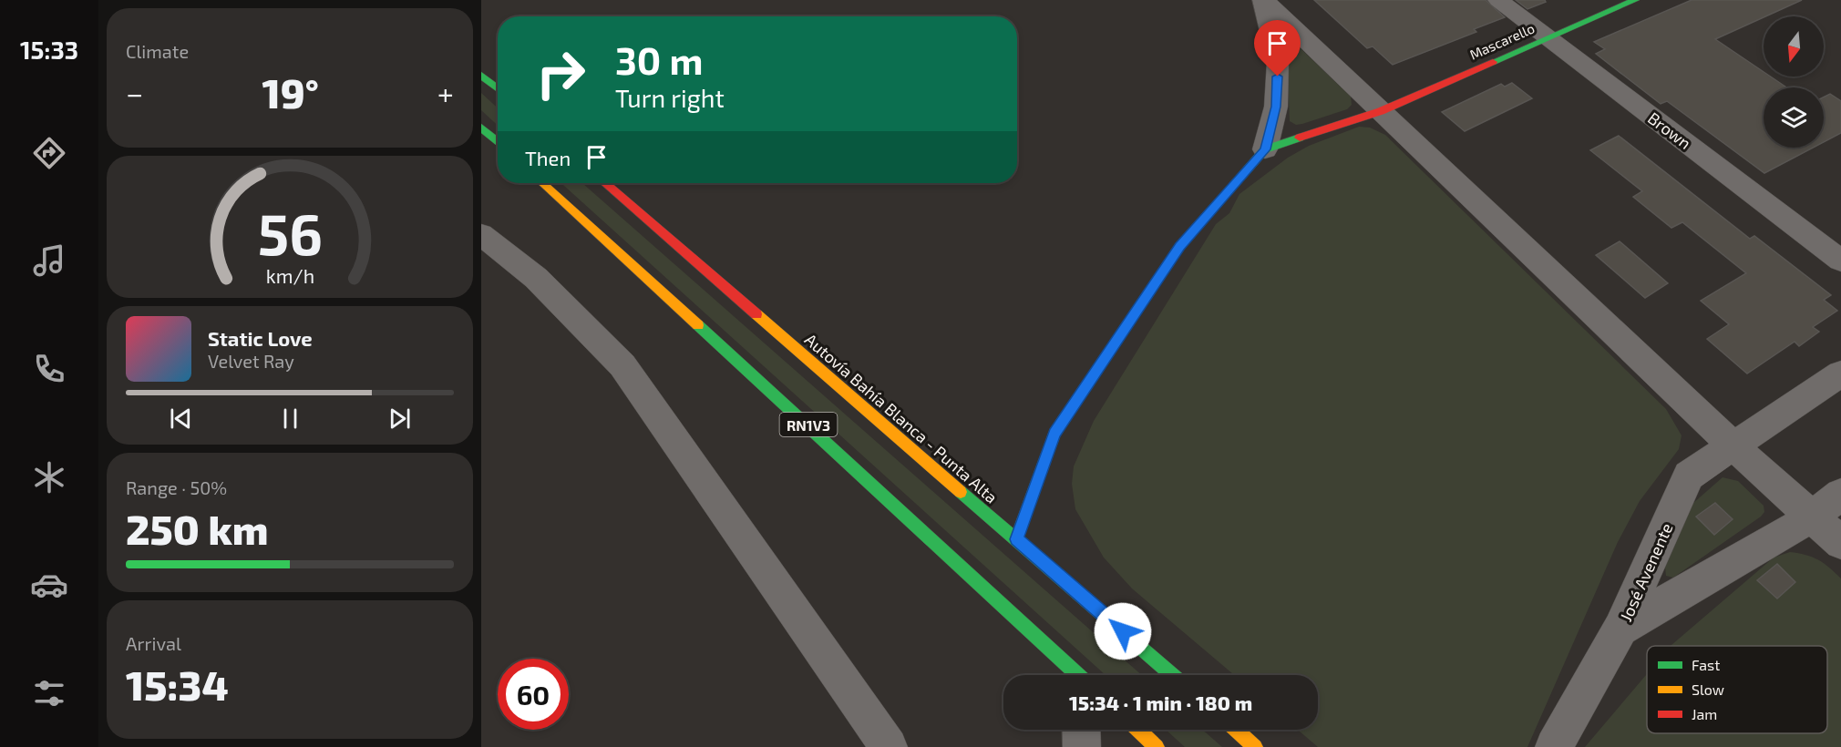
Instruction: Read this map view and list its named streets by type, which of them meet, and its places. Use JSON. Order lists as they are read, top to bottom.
{
  "streets": {
    "main road": ["Mascarello", "Autovía Bahía Blanca - Punta Alta", "RN1V3"],
    "street": ["Brown", "José Avenente"]
  },
  "crossings": [
    ["Mascarello", "Brown"]
  ],
  "legend": ["Fast", "Slow", "Jam"],
  "north": "bottom",
  "page": {
    "tabs": "15:33",
    "tile": [
      "Climate",
      ["Range · 50%", "250 km"],
      ["Arrival", "15:34"]
    ],
    "turn": ["30 m", "Turn right"],
    "heat": ["−", "19°", "+"],
    "then": "Then",
    "song": ["Static Love", "Velvet Ray"],
    "limit": "60",
    "trip": "15:34 · 1 min · 180 m",
    "gauge": ["56", "km/h"]
  }
}
